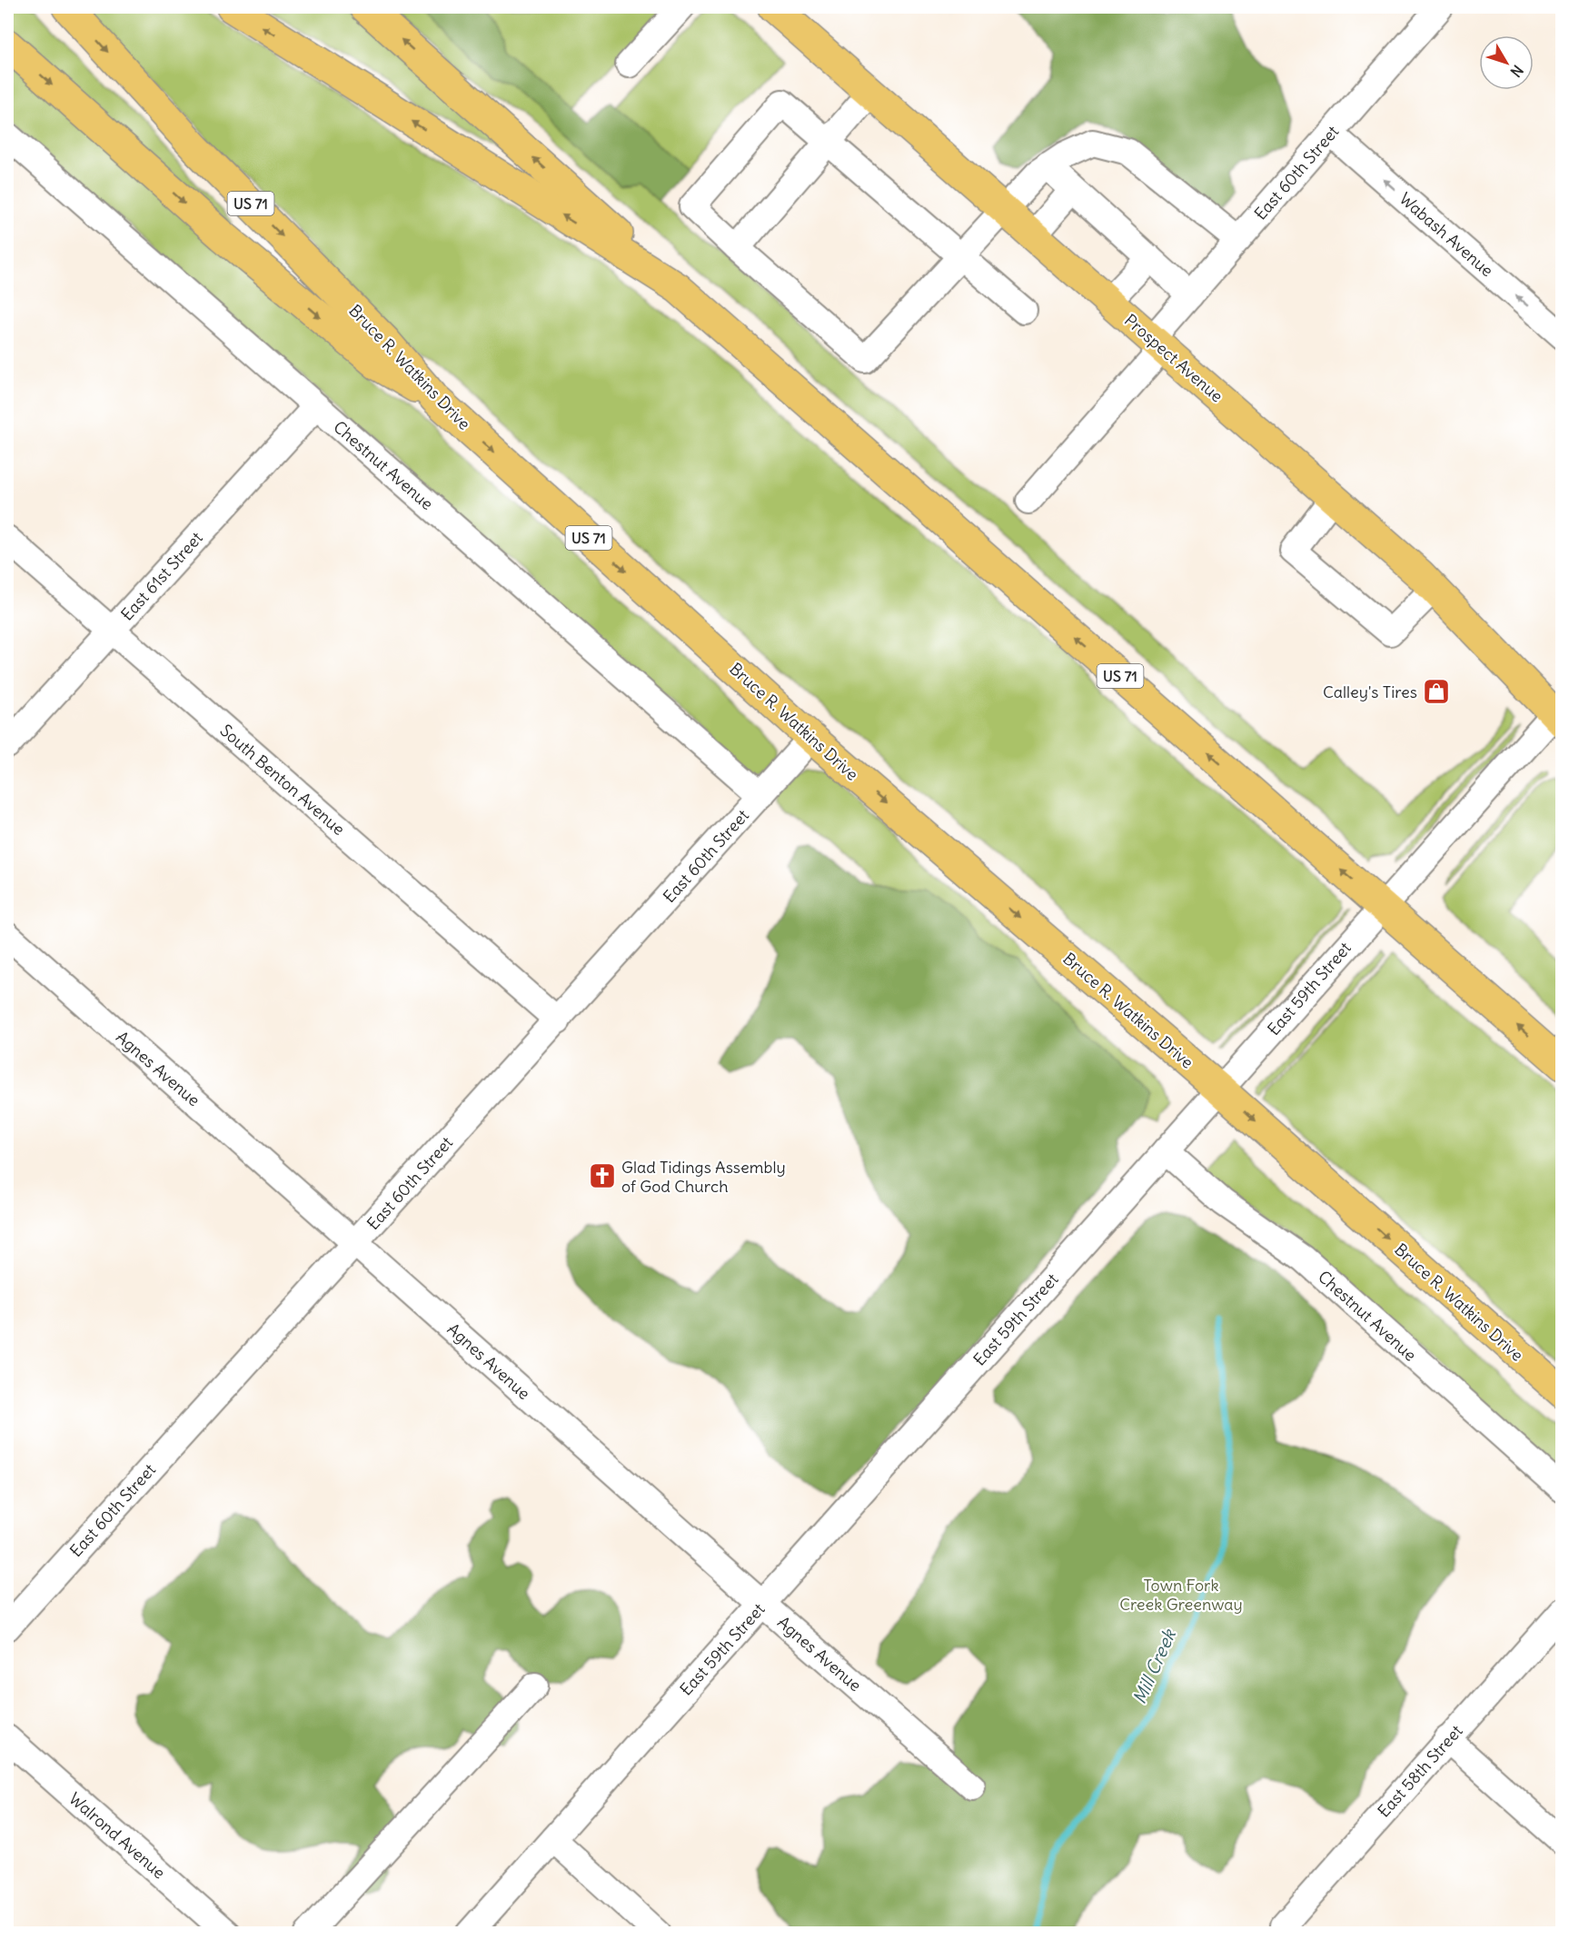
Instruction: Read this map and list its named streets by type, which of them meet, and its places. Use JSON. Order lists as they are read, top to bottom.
{
  "streets": {
    "main road": ["US 71", "Prospect Avenue", "Bruce R. Watkins Drive"],
    "street": [
      "East 60th Street",
      "Wabash Avenue",
      "Chestnut Avenue",
      "East 61st Street",
      "South Benton Avenue",
      "East 59th Street",
      "Agnes Avenue",
      "East 58th Street",
      "Walrond Avenue"
    ]
  },
  "crossings": [
    ["East 60th Street", "Wabash Avenue"],
    ["East 60th Street", "Prospect Avenue"],
    ["East 60th Street", "Bruce R. Watkins Drive"],
    ["East 60th Street", "Chestnut Avenue"],
    ["East 60th Street", "South Benton Avenue"],
    ["East 60th Street", "Agnes Avenue"],
    ["US 71", "East 59th Street"],
    ["Prospect Avenue", "East 59th Street"],
    ["Bruce R. Watkins Drive", "East 59th Street"],
    ["Chestnut Avenue", "East 61st Street"],
    ["Chestnut Avenue", "East 59th Street"],
    ["East 61st Street", "South Benton Avenue"],
    ["East 59th Street", "Agnes Avenue"]
  ],
  "one_way": ["Wabash Avenue"],
  "water": ["Mill Creek"],
  "parks": ["Town Fork Creek Greenway"],
  "places": {
    "shop": ["Calley's Tires"],
    "church": ["Glad Tidings Assembly of God Church"]
  },
  "north": "bottom right"
}
